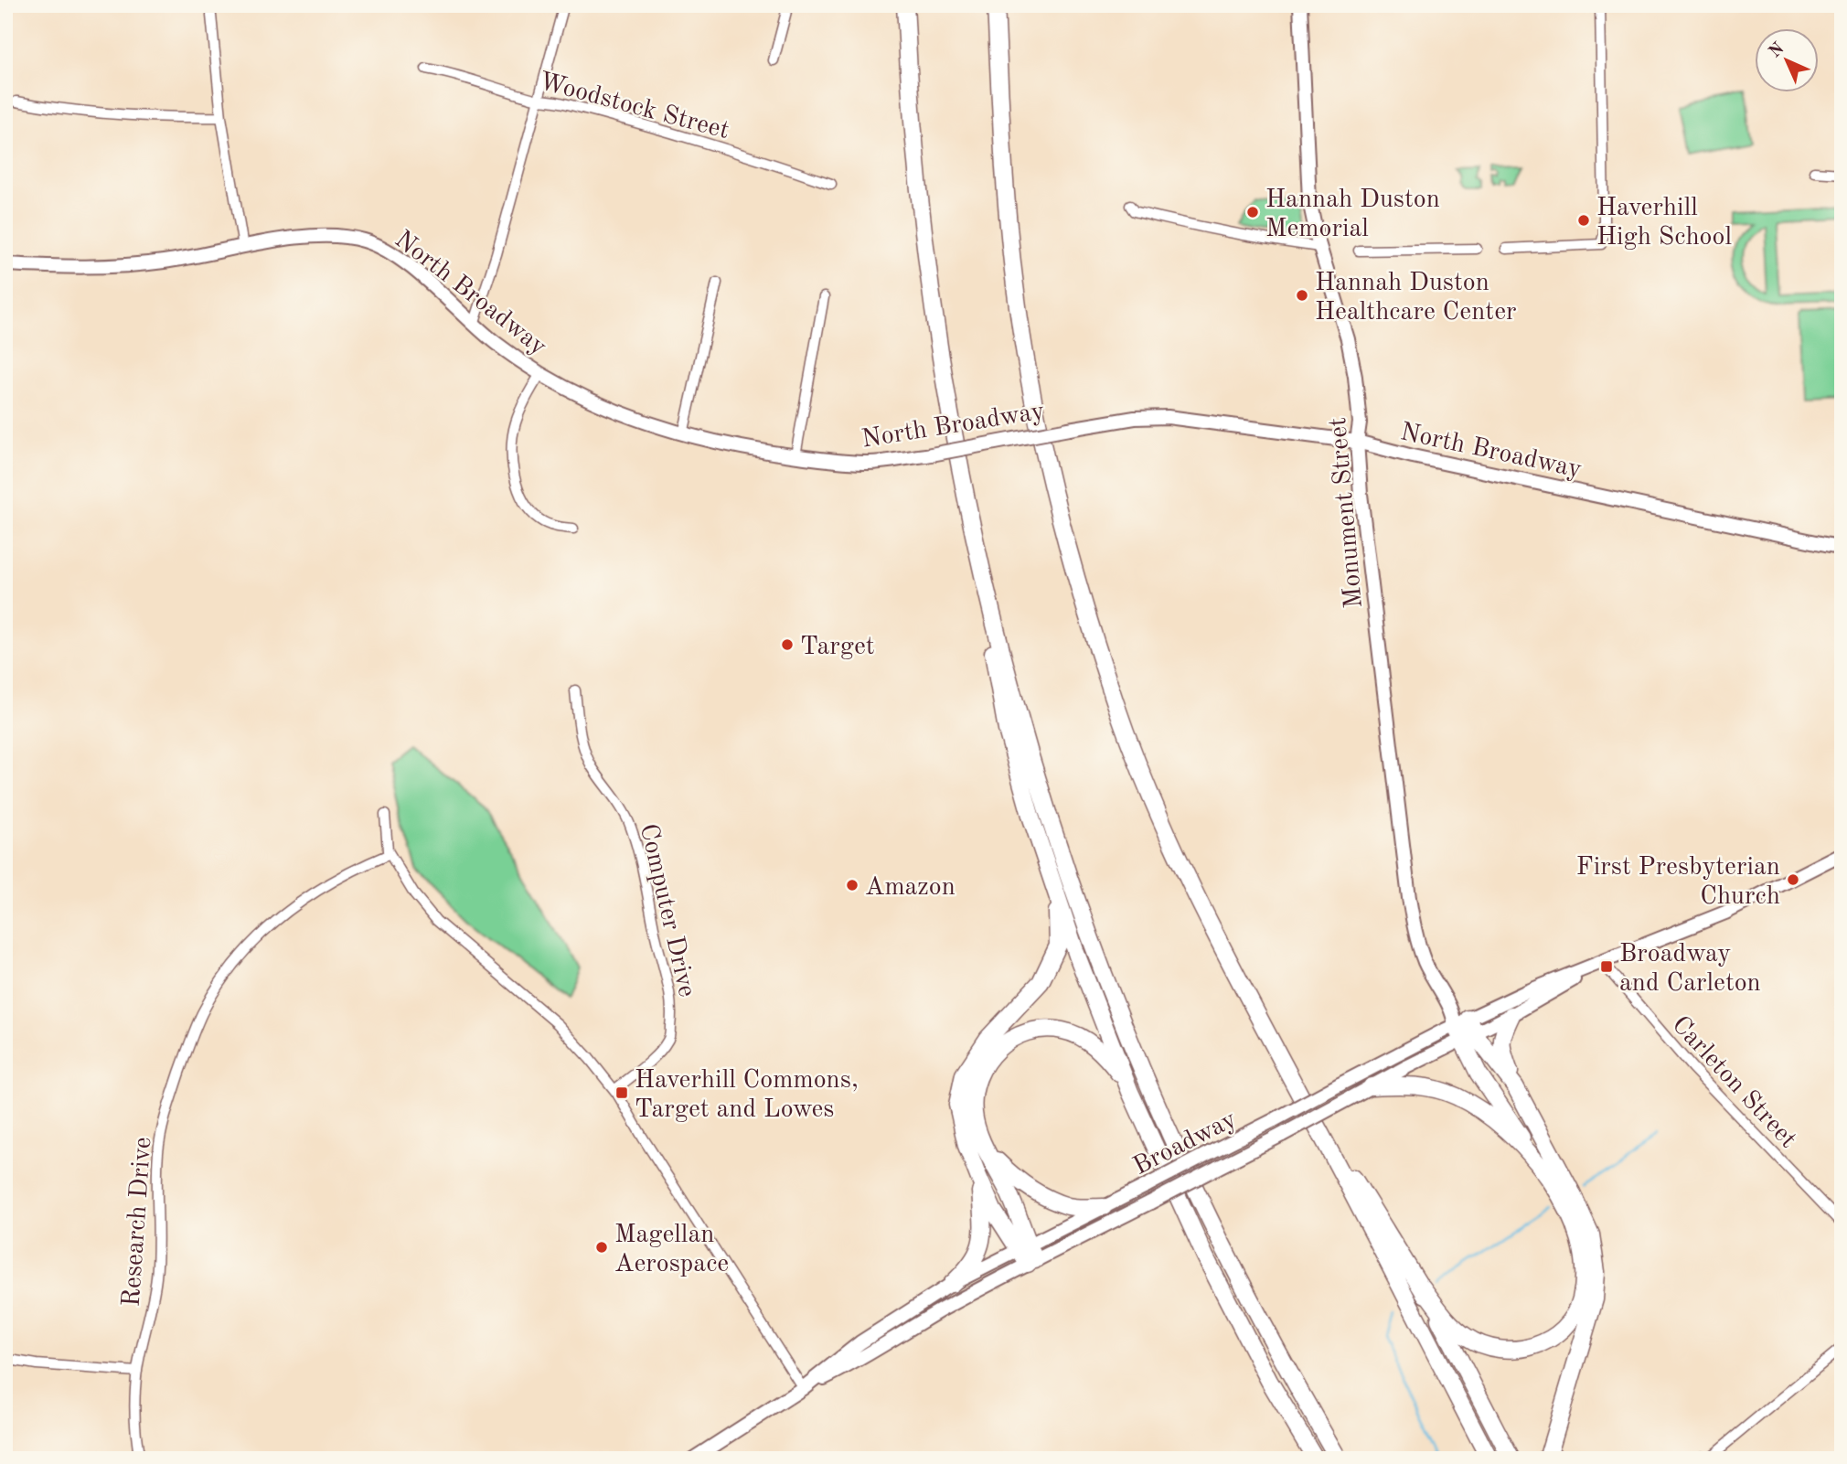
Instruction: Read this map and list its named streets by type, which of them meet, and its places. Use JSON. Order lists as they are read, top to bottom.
{
  "streets": {
    "main road": ["North Broadway", "Monument Street", "Broadway"],
    "street": [
      "Woodstock Street",
      "Computer Drive",
      "Carleton Street",
      "Research Drive"
    ]
  },
  "crossings": [
    ["North Broadway", "Monument Street"],
    ["Monument Street", "Broadway"],
    ["Carleton Street", "Broadway"]
  ],
  "places": {
    "other": [
      "Hannah Duston Memorial",
      "Haverhill High School",
      "Hannah Duston Healthcare Center",
      "Target",
      "First Presbyterian Church",
      "Amazon",
      "Magellan Aerospace"
    ],
    "transit": ["Broadway and Carleton", "Haverhill Commons, Target and Lowes"]
  },
  "north": "top left"
}
